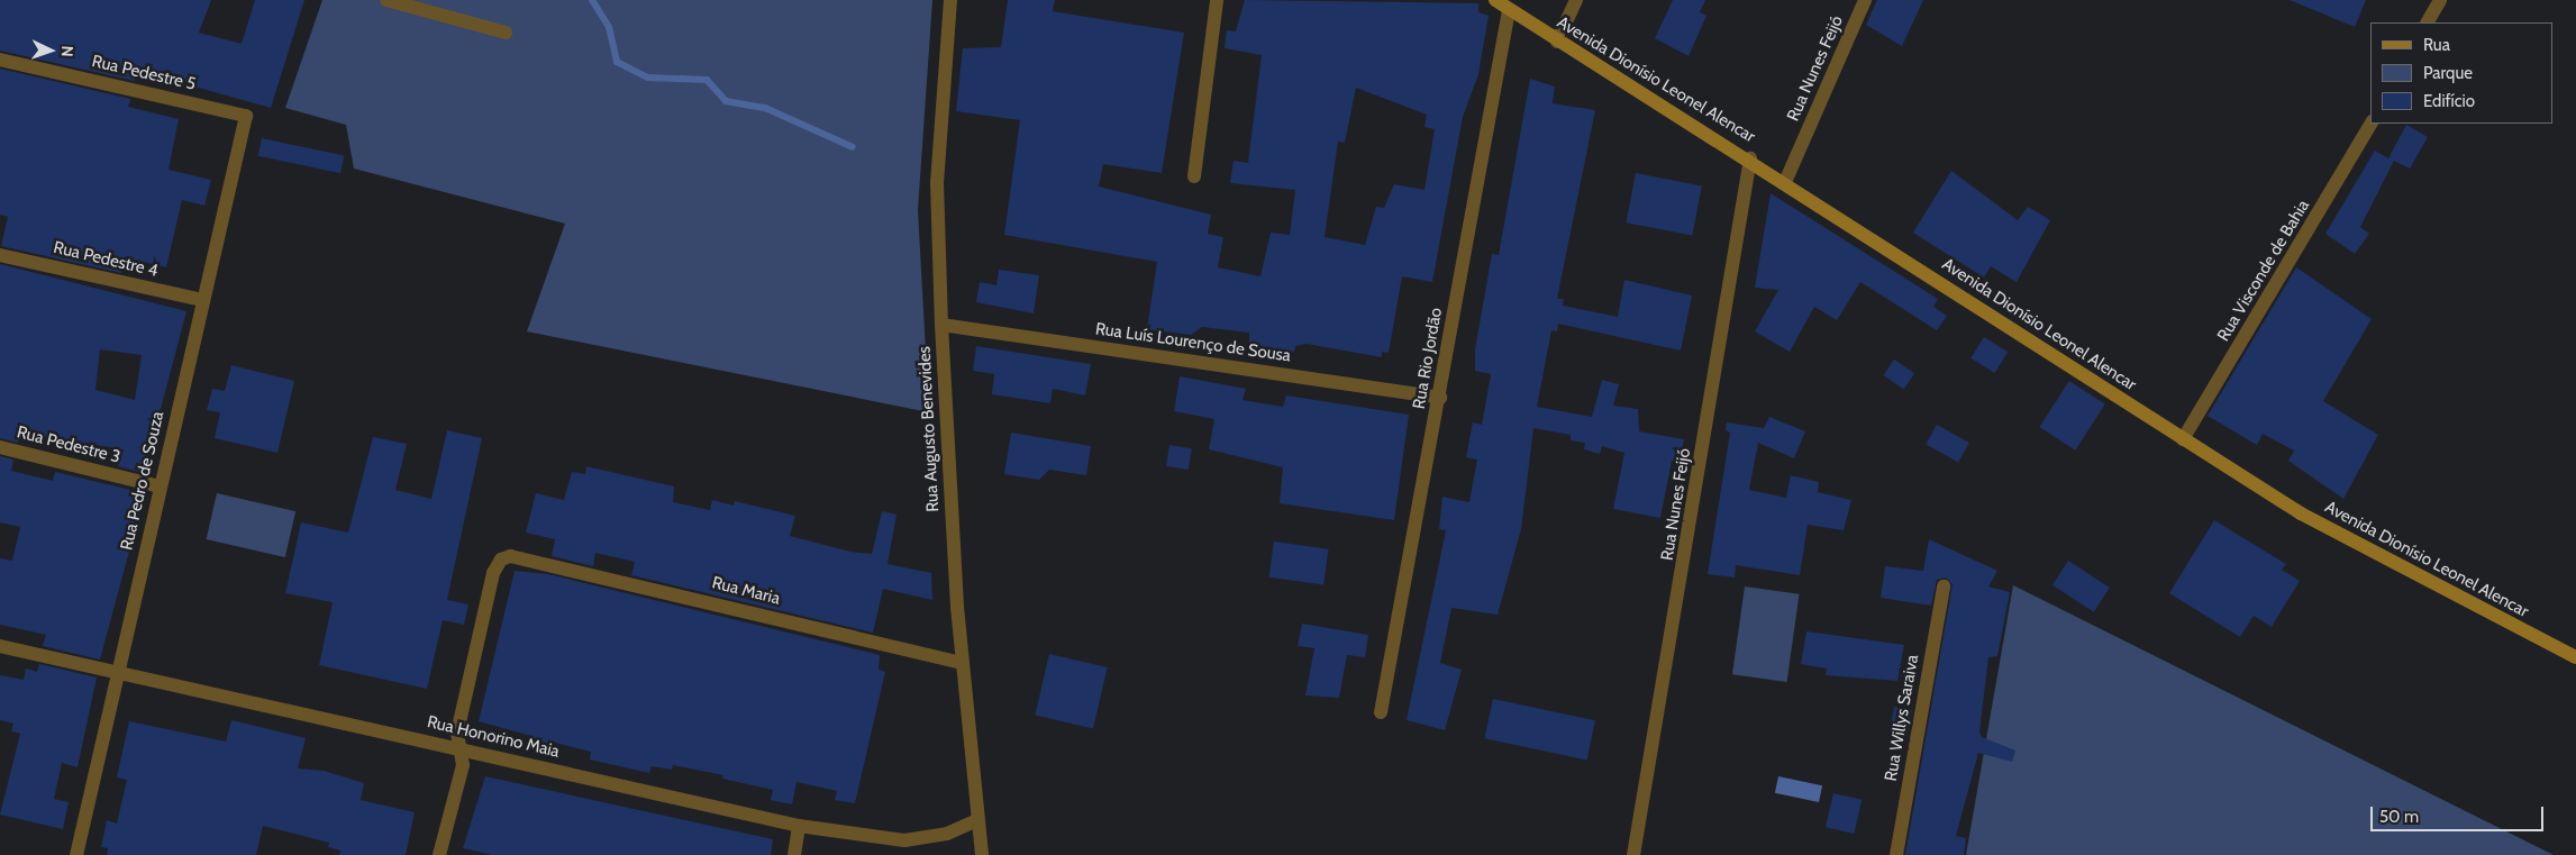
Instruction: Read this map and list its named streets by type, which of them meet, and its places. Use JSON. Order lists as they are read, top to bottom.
{
  "streets": {
    "main road": ["Avenida Dionísio Leonel Alencar"],
    "street": [
      "Rua Nunes Feijó",
      "Rua Pedestre 5",
      "Rua Pedestre 4",
      "Rua Visconde de Bahia",
      "Rua Luís Lourenço de Sousa",
      "Rua Rio Jordão",
      "Rua Augusto Benevides",
      "Rua Pedestre 3",
      "Rua Pedro de Souza",
      "Rua Maria",
      "Rua Willys Saraiva",
      "Rua Honorino Maia"
    ]
  },
  "crossings": [
    ["Rua Nunes Feijó", "Avenida Dionísio Leonel Alencar"],
    ["Rua Pedestre 5", "Rua Pedro de Souza"],
    ["Avenida Dionísio Leonel Alencar", "Rua Visconde de Bahia"],
    ["Avenida Dionísio Leonel Alencar", "Rua Rio Jordão"],
    ["Rua Pedestre 4", "Rua Pedro de Souza"],
    ["Rua Luís Lourenço de Sousa", "Rua Rio Jordão"],
    ["Rua Luís Lourenço de Sousa", "Rua Augusto Benevides"],
    ["Rua Augusto Benevides", "Rua Maria"],
    ["Rua Augusto Benevides", "Rua Honorino Maia"],
    ["Rua Pedestre 3", "Rua Pedro de Souza"],
    ["Rua Pedro de Souza", "Rua Honorino Maia"],
    ["Rua Maria", "Rua Honorino Maia"]
  ],
  "legend": ["Rua", "Parque", "Edifício"],
  "scale_bar": "50 m",
  "north": "right"
}
